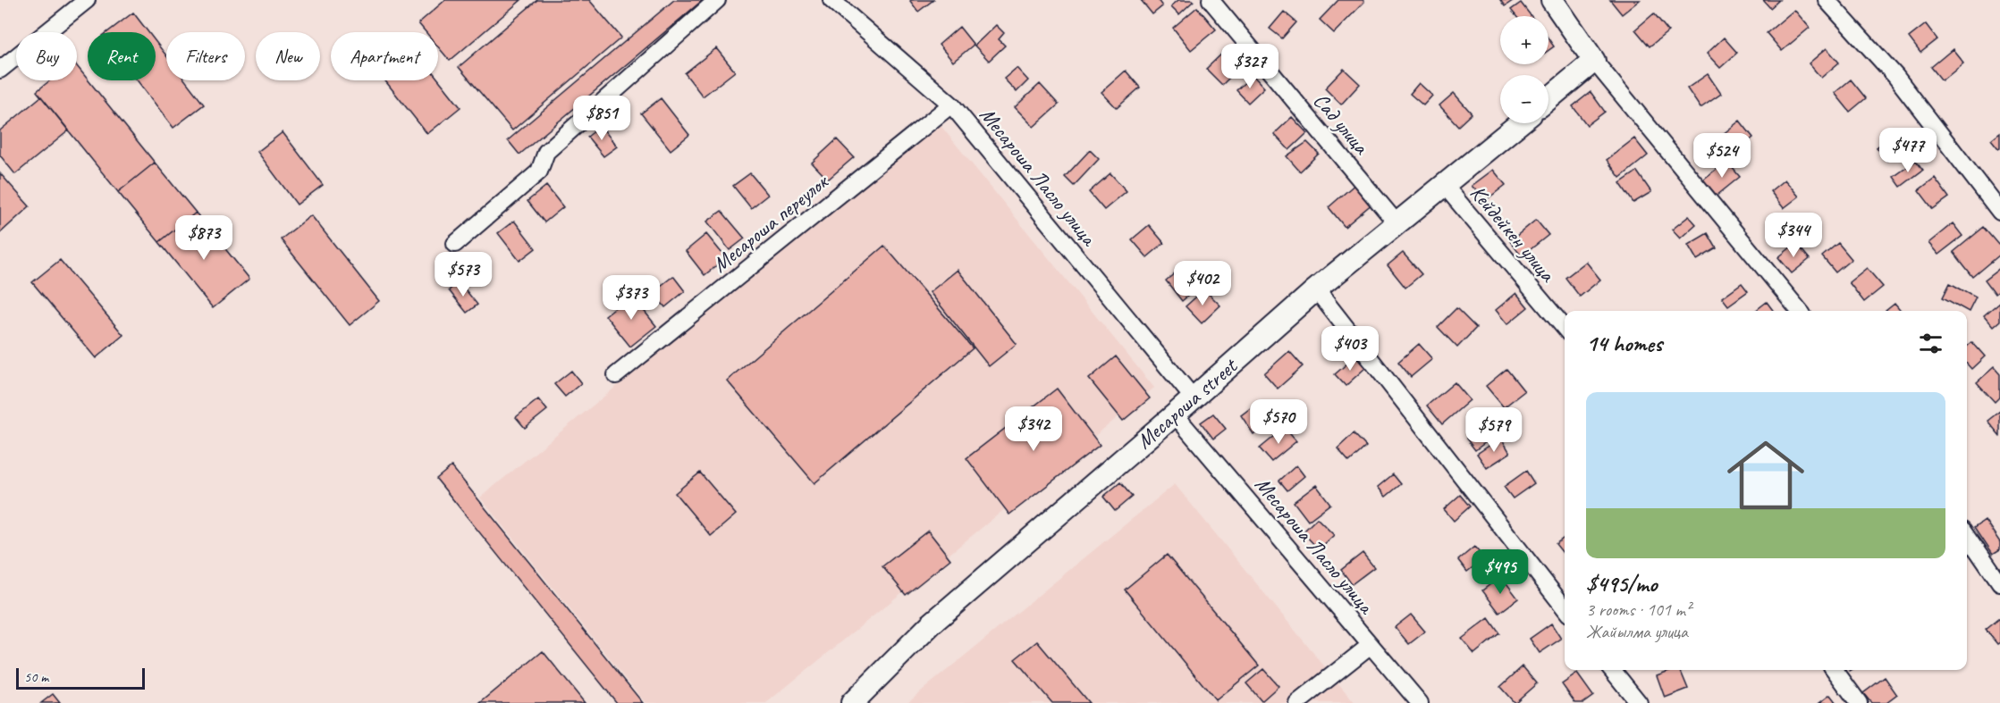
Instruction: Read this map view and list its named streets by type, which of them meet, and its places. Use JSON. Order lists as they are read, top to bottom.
{
  "streets": {
    "street": [
      "Сад улица",
      "Месароша Ласло улица",
      "Месароша переулок",
      "Кейдейкен улица",
      "Месароша street"
    ]
  },
  "crossings": [
    ["Сад улица", "Месароша street"],
    ["Месароша Ласло улица", "Месароша переулок"],
    ["Месароша Ласло улица", "Месароша street"],
    ["Кейдейкен улица", "Месароша street"]
  ],
  "scale_bar": "50 m",
  "page": {
    "map_buttons": ["+", "−"],
    "chip": [
      "Buy",
      "Rent",
      "Filters",
      "New",
      "Apartment"
    ],
    "price": [
      "$327",
      "$851",
      "$477",
      "$524",
      "$344",
      "$873",
      "$573",
      "$402",
      "$373",
      "$403",
      "$570",
      "$342",
      "$579",
      "$495"
    ],
    "heading": "14 homes",
    "list": [
      {
        "name": "$495/mo",
        "note": "3 rooms · 101 m² · Жайылма улица"
      }
    ],
    "scale": "50 m"
  }
}
